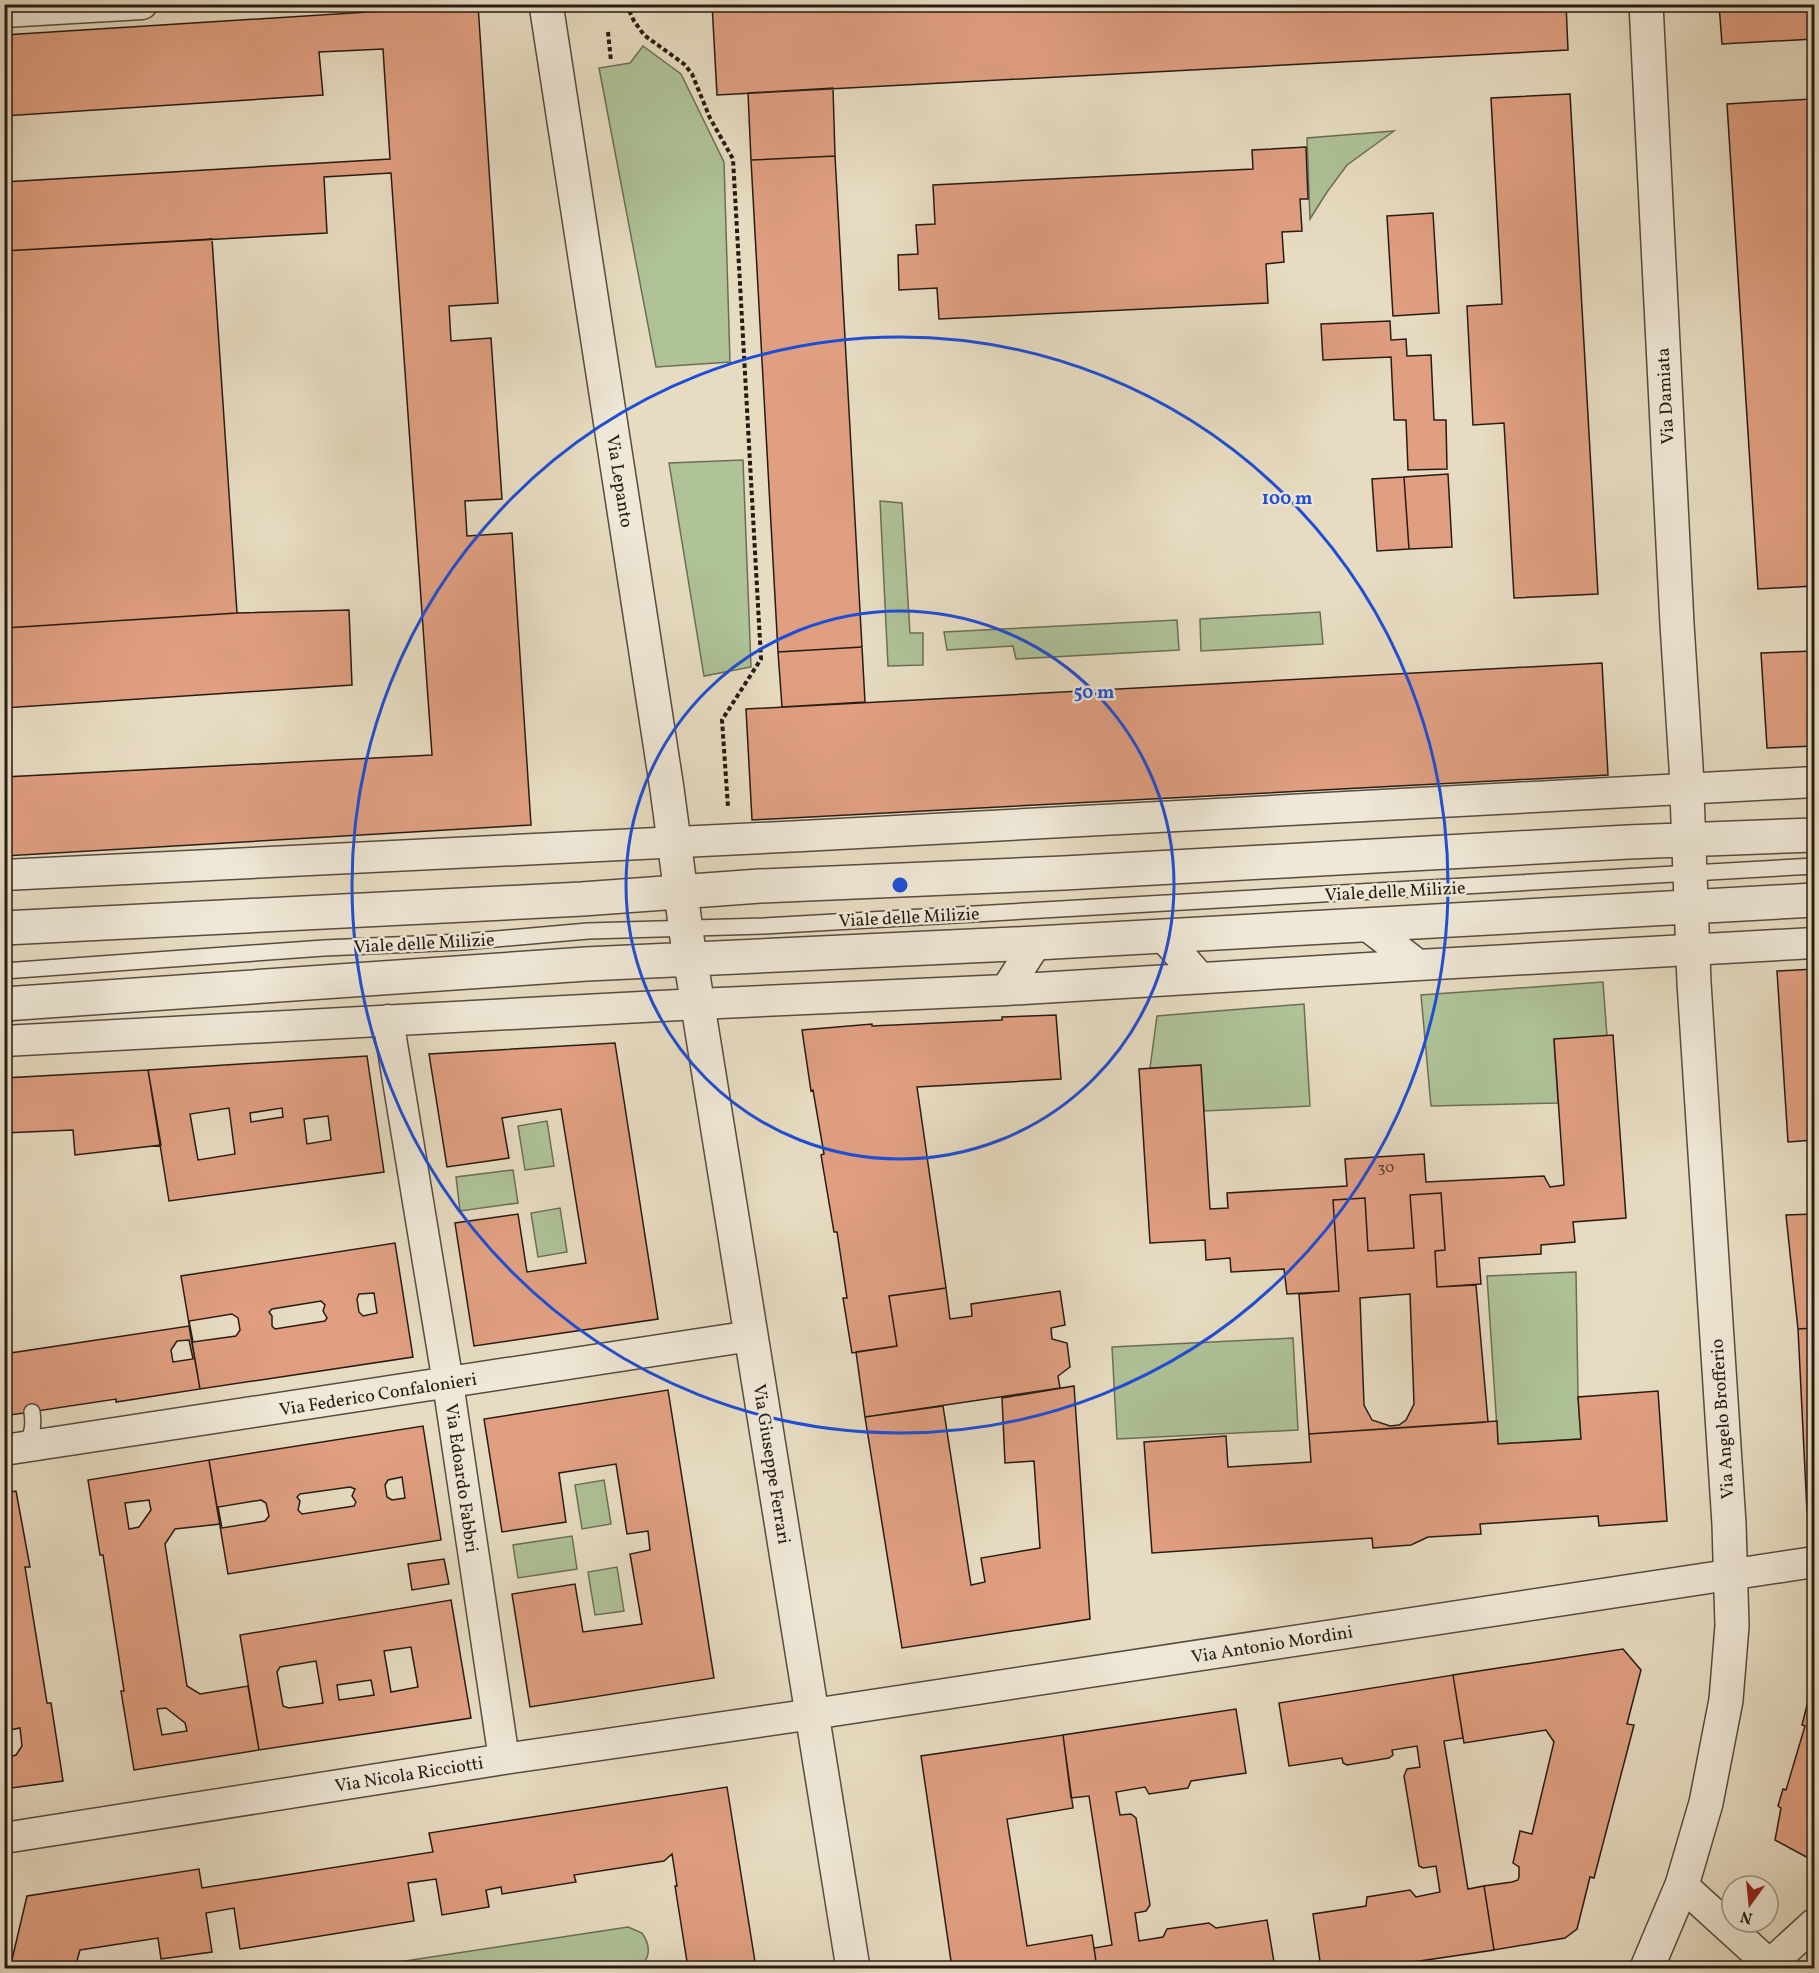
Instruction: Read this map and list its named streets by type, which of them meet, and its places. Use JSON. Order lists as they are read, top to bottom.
{
  "streets": {
    "street": [
      "Via Damiata",
      "Via Lepanto",
      "Viale delle Milizie",
      "Via Federico Confalonieri",
      "Via Angelo Brofferio",
      "Via Giuseppe Ferrari",
      "Via Edoardo Fabbri",
      "Via Antonio Mordini",
      "Via Nicola Ricciotti"
    ]
  },
  "crossings": [
    ["Via Damiata", "Viale delle Milizie"],
    ["Via Damiata", "Via Angelo Brofferio"],
    ["Via Lepanto", "Viale delle Milizie"],
    ["Via Lepanto", "Via Giuseppe Ferrari"],
    ["Viale delle Milizie", "Via Angelo Brofferio"],
    ["Viale delle Milizie", "Via Giuseppe Ferrari"],
    ["Via Federico Confalonieri", "Via Giuseppe Ferrari"],
    ["Via Federico Confalonieri", "Via Edoardo Fabbri"],
    ["Via Angelo Brofferio", "Via Antonio Mordini"],
    ["Via Giuseppe Ferrari", "Via Antonio Mordini"],
    ["Via Giuseppe Ferrari", "Via Nicola Ricciotti"],
    ["Via Edoardo Fabbri", "Via Nicola Ricciotti"],
    ["Via Antonio Mordini", "Via Nicola Ricciotti"]
  ],
  "house_numbers": ["30"],
  "north": "bottom",
  "rings": ["100 m", "50 m"]
}
